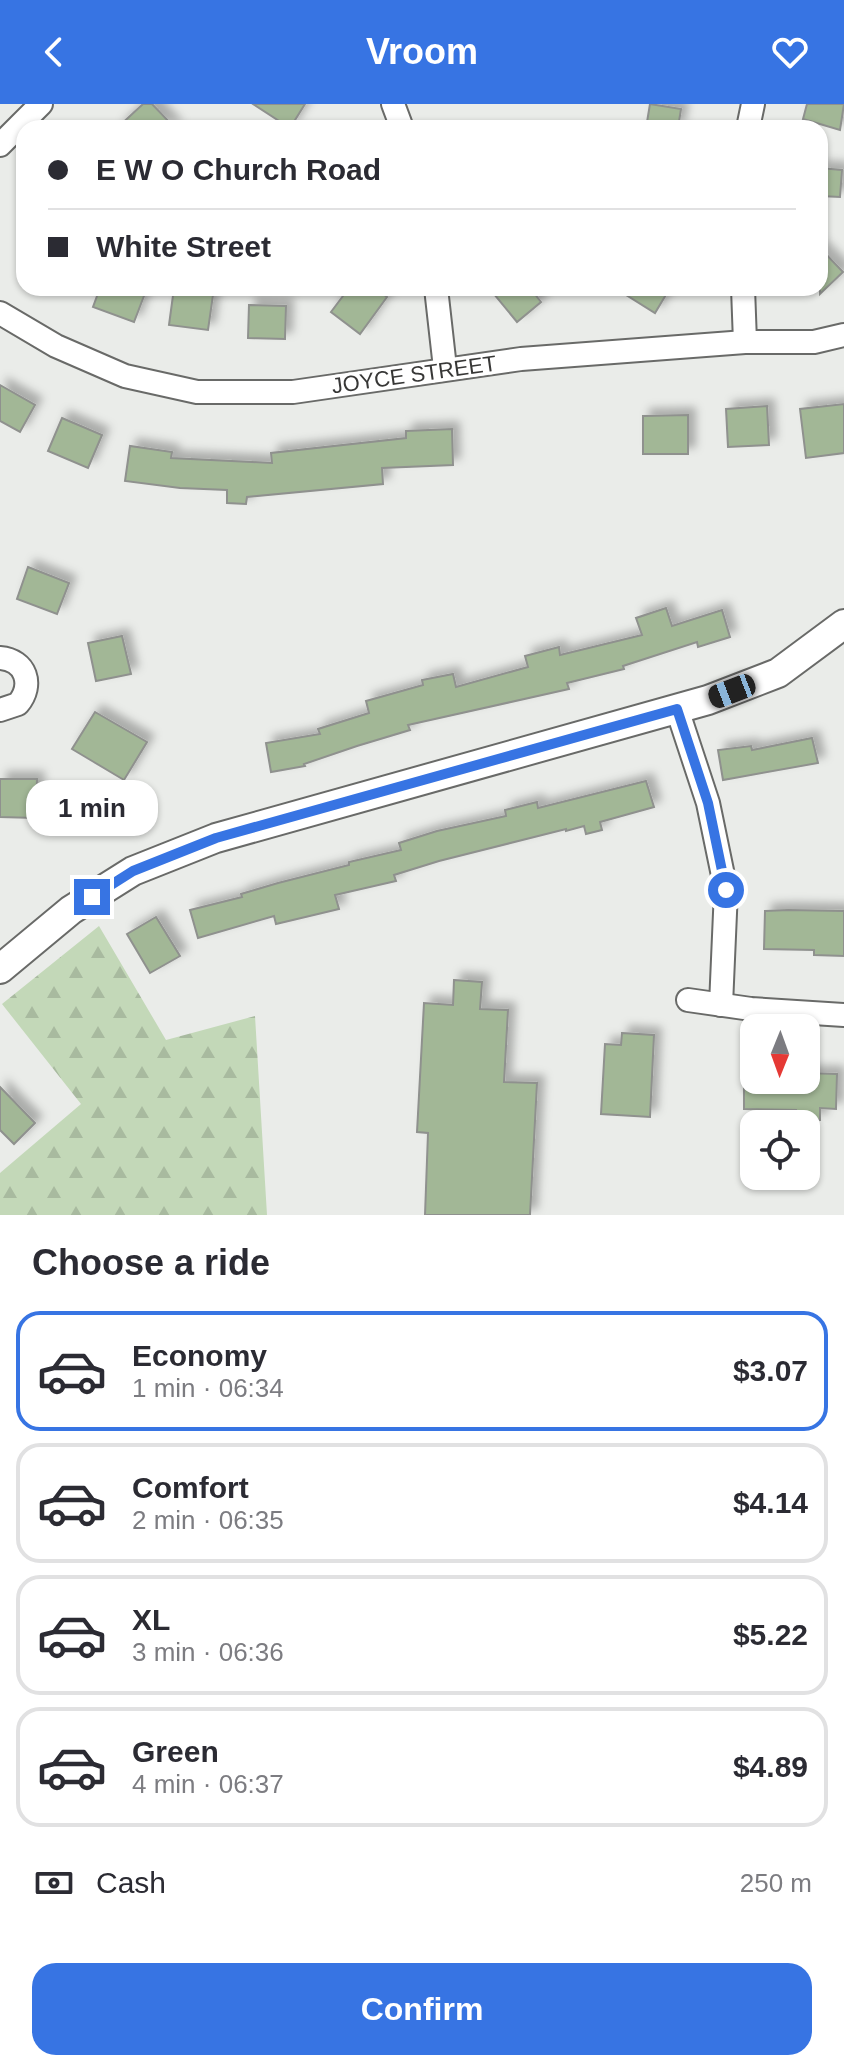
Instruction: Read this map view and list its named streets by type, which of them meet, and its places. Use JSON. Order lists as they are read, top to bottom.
{
  "streets": {
    "street": ["JOYCE STREET"]
  },
  "north": "bottom",
  "page": {
    "header": "Vroom",
    "banner": ["E W O Church Road", "White Street"],
    "bubble": "1 min",
    "heading": "Choose a ride",
    "list": [
      {
        "name": "Economy",
        "note": "1 min · 06:34",
        "value": "$3.07"
      },
      {
        "name": "Comfort",
        "note": "2 min · 06:35",
        "value": "$4.14"
      },
      {
        "name": "XL",
        "note": "3 min · 06:36",
        "value": "$5.22"
      },
      {
        "name": "Green",
        "note": "4 min · 06:37",
        "value": "$4.89"
      }
    ],
    "pay": ["Cash", "250 m"],
    "buttons": "Confirm"
  }
}
